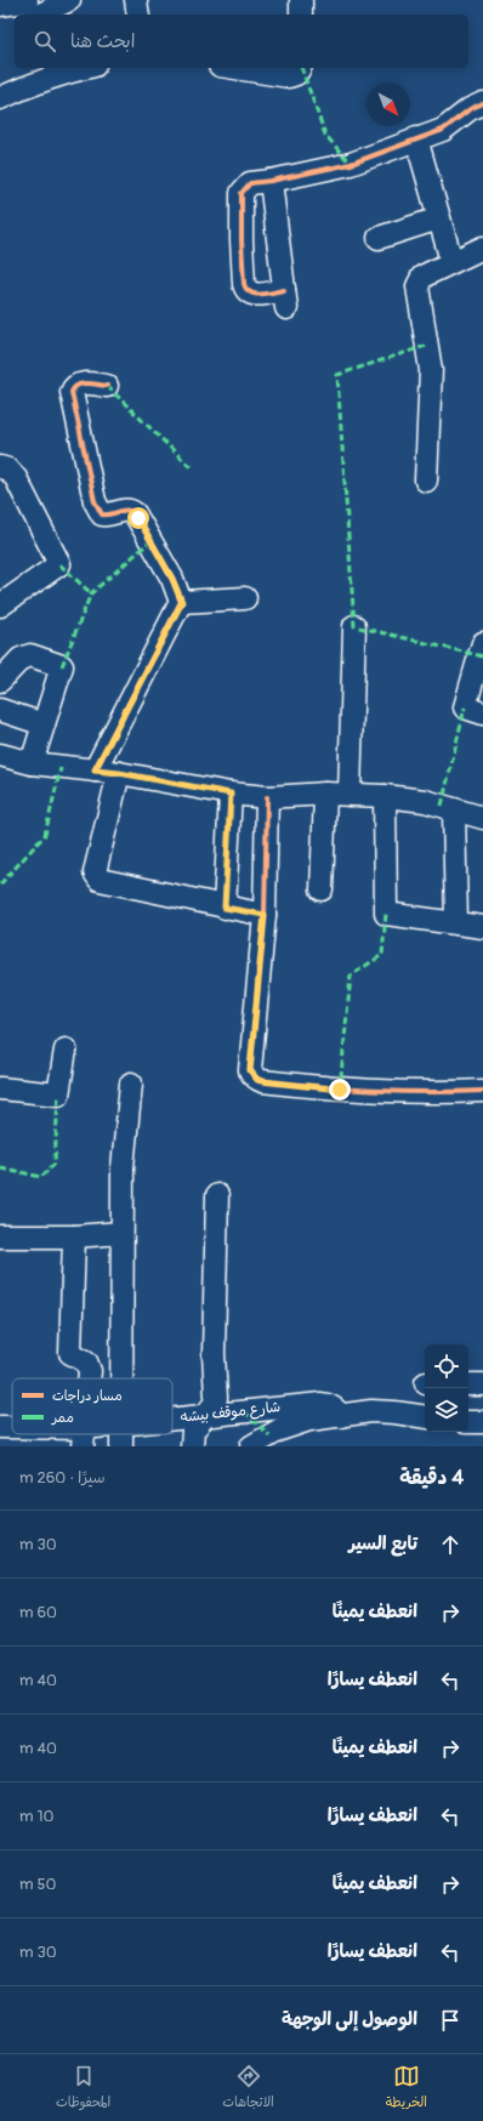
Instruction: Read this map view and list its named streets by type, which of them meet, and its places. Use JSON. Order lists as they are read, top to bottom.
{
  "streets": {
    "street": ["شارع موقف بيشه"]
  },
  "legend": ["مسار دراجات", "ممر"],
  "north": "bottom right",
  "page": {
    "search": "ابحث هنا",
    "heading": ["4 دقيقة", "سيرًا · 260 m"],
    "list": [
      ["تابع السير", "30 m"],
      ["انعطف يمينًا", "60 m"],
      ["انعطف يسارًا", "40 m"],
      ["انعطف يمينًا", "40 m"],
      ["انعطف يسارًا", "10 m"],
      ["انعطف يمينًا", "50 m"],
      ["انعطف يسارًا", "30 m"],
      "الوصول إلى الوجهة"
    ],
    "nav": ["الخريطة", "الاتجاهات", "المحفوظات"]
  }
}
